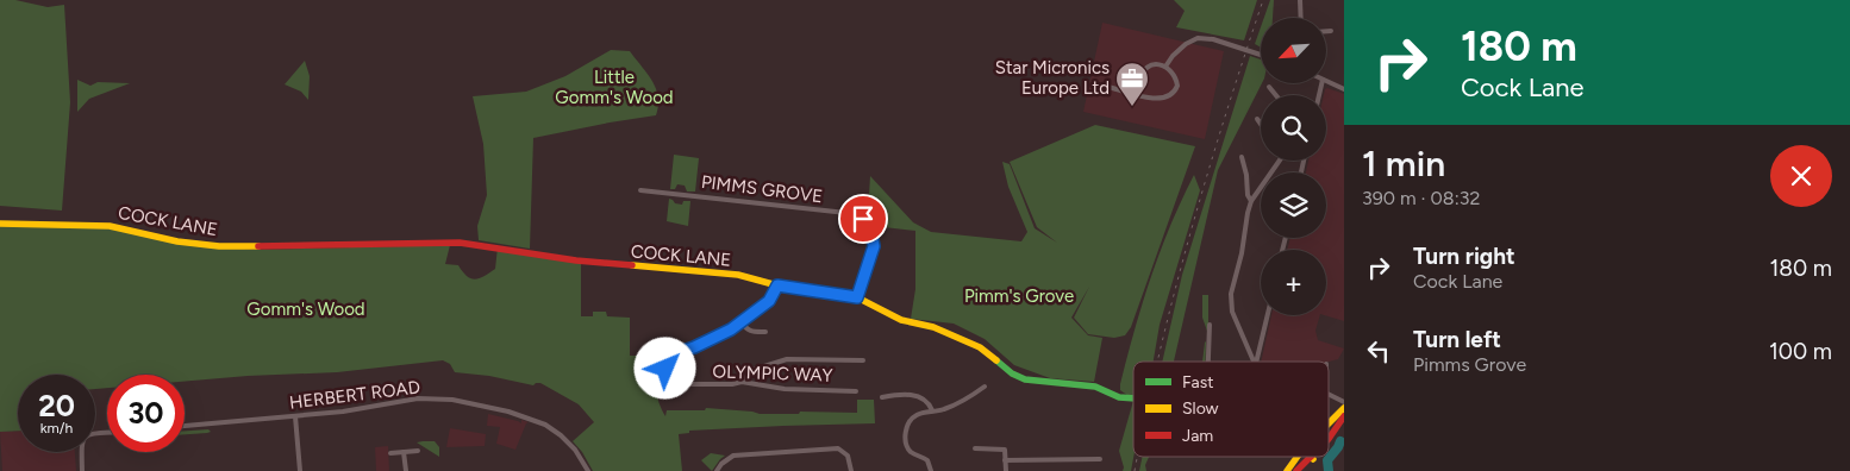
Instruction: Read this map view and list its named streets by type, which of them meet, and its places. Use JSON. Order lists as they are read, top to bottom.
{
  "streets": {
    "street": [
      "PIMMS GROVE",
      "COCK LANE",
      "OLYMPIC WAY",
      "HERBERT ROAD"
    ]
  },
  "crossings": [
    ["PIMMS GROVE", "COCK LANE"],
    ["COCK LANE", "OLYMPIC WAY"]
  ],
  "parks": ["Little Gomm's Wood", "Pimm's Grove", "Gomm's Wood"],
  "places": {
    "office": ["Star Micronics Europe Ltd"]
  },
  "legend": ["Fast", "Slow", "Jam"],
  "north": "bottom left",
  "page": {
    "turn": ["180 m", "Cock Lane"],
    "map_buttons": "+",
    "heading": ["1 min", "390 m · 08:32"],
    "list": [
      {
        "name": "Turn right",
        "note": "Cock Lane",
        "value": "180 m"
      },
      {
        "name": "Turn left",
        "note": "Pimms Grove",
        "value": "100 m"
      }
    ],
    "speed": "20 km/h",
    "limit": "30"
  }
}
